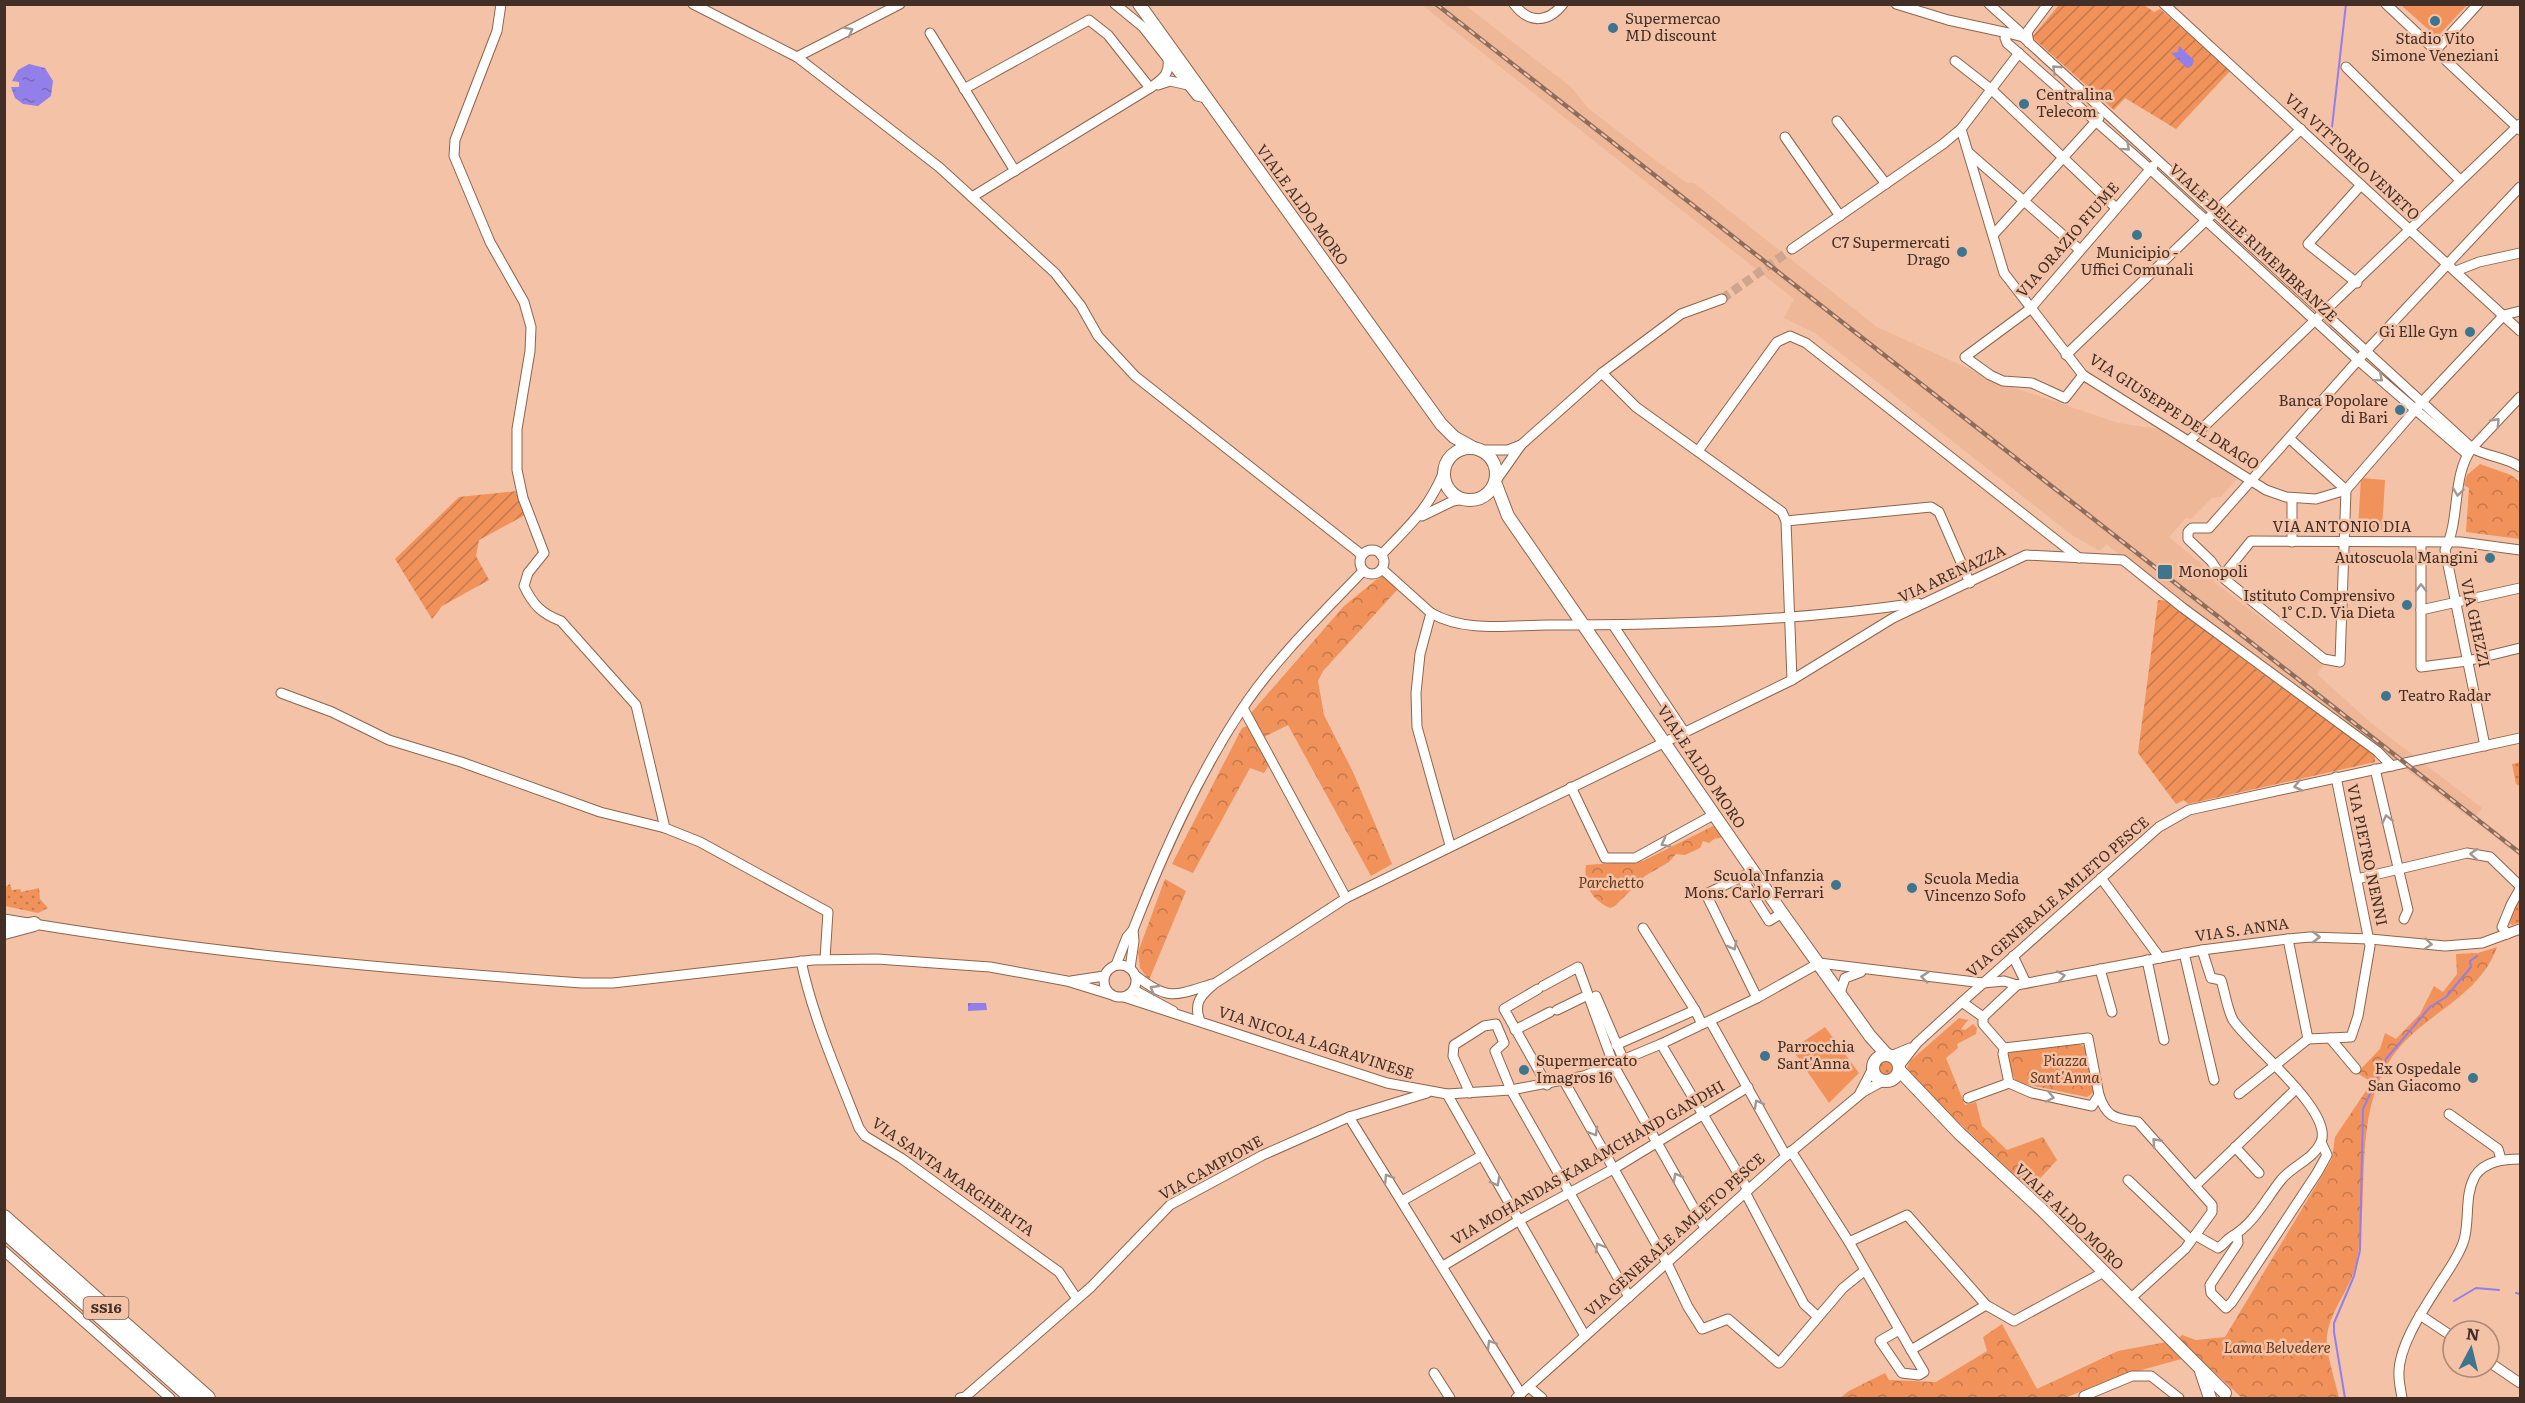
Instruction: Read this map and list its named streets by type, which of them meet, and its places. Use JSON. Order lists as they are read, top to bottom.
{
  "streets": {
    "highway": ["SS16"],
    "main road": ["VIALE ALDO MORO"],
    "street": [
      "VIA VITTORIO VENETO",
      "VIA ORAZIO FIUME",
      "VIALE DELLE RIMEMBRANZE",
      "VIA GIUSEPPE DEL DRAGO",
      "VIA ANTONIO DIA",
      "VIA ARENAZZA",
      "VIA GHEZZI",
      "VIA PIETRO NENNI",
      "VIA GENERALE AMLETO PESCE",
      "VIA S. ANNA",
      "VIA NICOLA LAGRAVINESE",
      "VIA MOHANDAS KARAMCHAND GANDHI",
      "VIA CAMPIONE",
      "VIA SANTA MARGHERITA"
    ]
  },
  "crossings": [
    ["VIALE ALDO MORO", "VIA ARENAZZA"],
    ["VIALE ALDO MORO", "VIA GENERALE AMLETO PESCE"],
    ["VIALE ALDO MORO", "VIA NICOLA LAGRAVINESE"],
    ["VIA ORAZIO FIUME", "VIALE DELLE RIMEMBRANZE"],
    ["VIA ORAZIO FIUME", "VIA GIUSEPPE DEL DRAGO"],
    ["VIALE DELLE RIMEMBRANZE", "VIA GHEZZI"],
    ["VIA ANTONIO DIA", "VIA GHEZZI"],
    ["VIA ARENAZZA", "VIA GENERALE AMLETO PESCE"],
    ["VIA GHEZZI", "VIA GENERALE AMLETO PESCE"],
    ["VIA PIETRO NENNI", "VIA GENERALE AMLETO PESCE"],
    ["VIA PIETRO NENNI", "VIA S. ANNA"],
    ["VIA GENERALE AMLETO PESCE", "VIA S. ANNA"],
    ["VIA NICOLA LAGRAVINESE", "VIA CAMPIONE"],
    ["VIA CAMPIONE", "VIA SANTA MARGHERITA"]
  ],
  "parks": ["Parchetto", "Piazza Sant'Anna", "Lama Belvedere"],
  "places": {
    "other": [
      "Stadio Vito Simone Veneziani",
      "Supermercao MD discount",
      "Centralina Telecom",
      "Municipio - Uffici Comunali",
      "C7 Supermercati Drago",
      "Gi Elle Gyn",
      "Banca Popolare di Bari",
      "Autoscuola Mangini",
      "Istituto Comprensivo 1° C.D. Via Dieta",
      "Teatro Radar",
      "Scuola Infanzia Mons. Carlo Ferrari",
      "Scuola Media Vincenzo Sofo",
      "Parrocchia Sant'Anna",
      "Supermercato Imagros 16",
      "Ex Ospedale San Giacomo"
    ],
    "transit": ["Monopoli"]
  },
  "north": "top"
}
